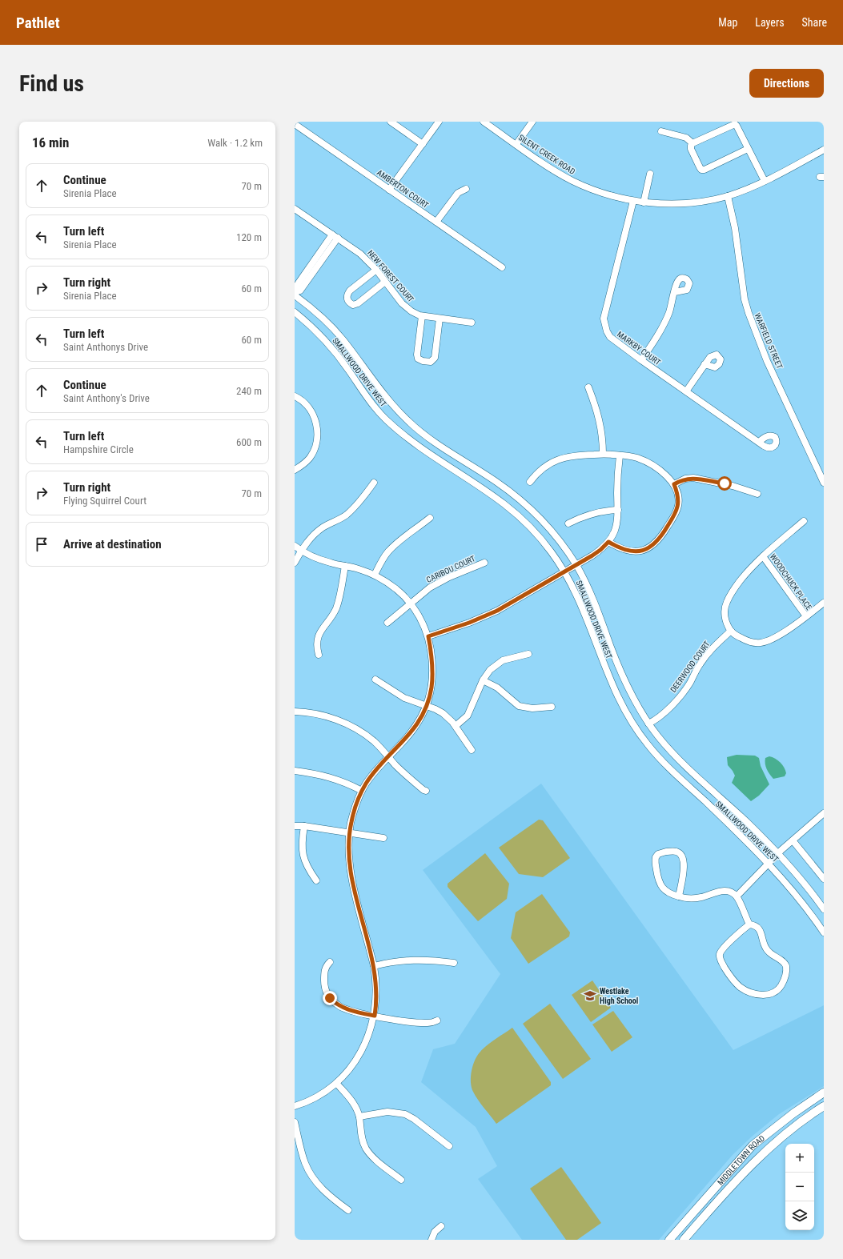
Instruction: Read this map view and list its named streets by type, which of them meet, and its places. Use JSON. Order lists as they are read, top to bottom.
{
  "streets": {
    "main road": ["MIDDLETOWN ROAD"],
    "street": [
      "SILENT CREEK ROAD",
      "AMBERTON COURT",
      "NEW FOREST COURT",
      "WARFIELD STREET",
      "MARKBY COURT",
      "SMALLWOOD DRIVE WEST",
      "CARIBOU COURT",
      "WOODCHUCK PLACE",
      "DEERWOOD COURT"
    ]
  },
  "crossings": [
    ["SILENT CREEK ROAD", "WARFIELD STREET"],
    ["SILENT CREEK ROAD", "MARKBY COURT"],
    ["SMALLWOOD DRIVE WEST", "DEERWOOD COURT"]
  ],
  "places": {
    "school or university": ["Westlake High School"]
  },
  "page": {
    "header": "Pathlet",
    "nav": ["Map", "Layers", "Share"],
    "buttons": "Directions",
    "title": "Find us",
    "heading": ["16 min", "Walk · 1.2 km"],
    "list": [
      ["Continue", "Sirenia Place", "70 m"],
      ["Turn left", "Sirenia Place", "120 m"],
      ["Turn right", "Sirenia Place", "60 m"],
      ["Turn left", "Saint Anthonys Drive", "60 m"],
      ["Continue", "Saint Anthony's Drive", "240 m"],
      ["Turn left", "Hampshire Circle", "600 m"],
      ["Turn right", "Flying Squirrel Court", "70 m"],
      "Arrive at destination"
    ],
    "map_buttons": ["+", "−"]
  }
}
